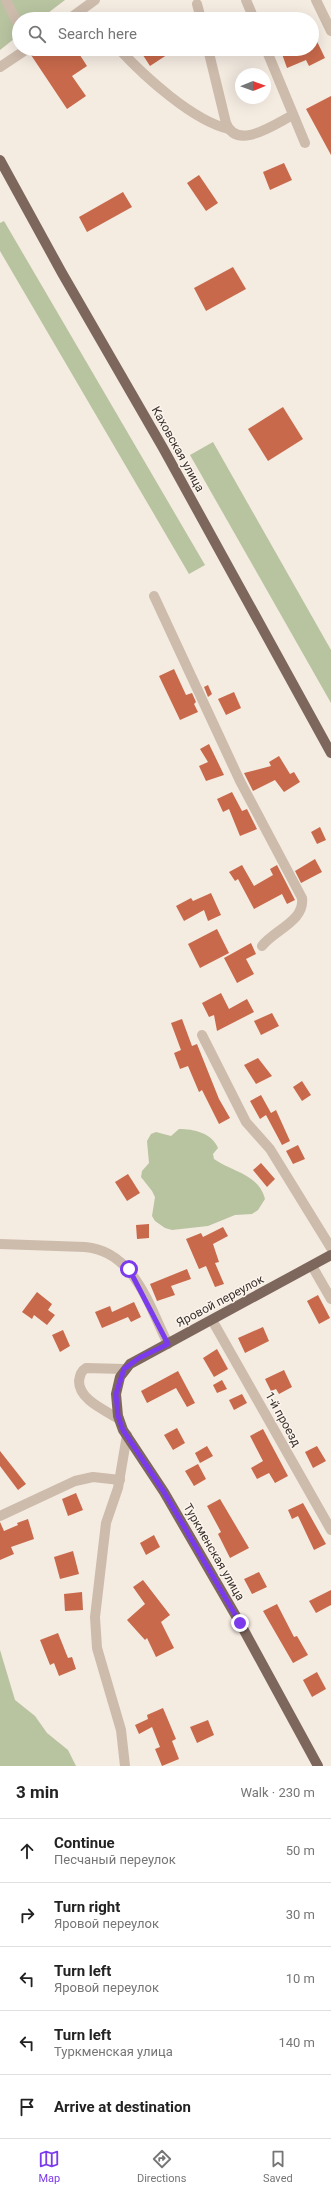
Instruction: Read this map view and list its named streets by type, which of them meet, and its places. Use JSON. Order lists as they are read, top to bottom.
{
  "streets": {
    "main road": ["Каховская улица", "Яровой переулок", "Туркменская улица"],
    "street": ["1-й проезд"]
  },
  "crossings": [
    ["Яровой переулок", "1-й проезд"],
    ["Яровой переулок", "Туркменская улица"]
  ],
  "north": "right",
  "page": {
    "search": "Search here",
    "heading": ["3 min", "Walk · 230 m"],
    "list": [
      ["Continue", "Песчаный переулок", "50 m"],
      ["Turn right", "Яровой переулок", "30 m"],
      ["Turn left", "Яровой переулок", "10 m"],
      ["Turn left", "Туркменская улица", "140 m"],
      "Arrive at destination"
    ],
    "nav": ["Map", "Directions", "Saved"]
  }
}
